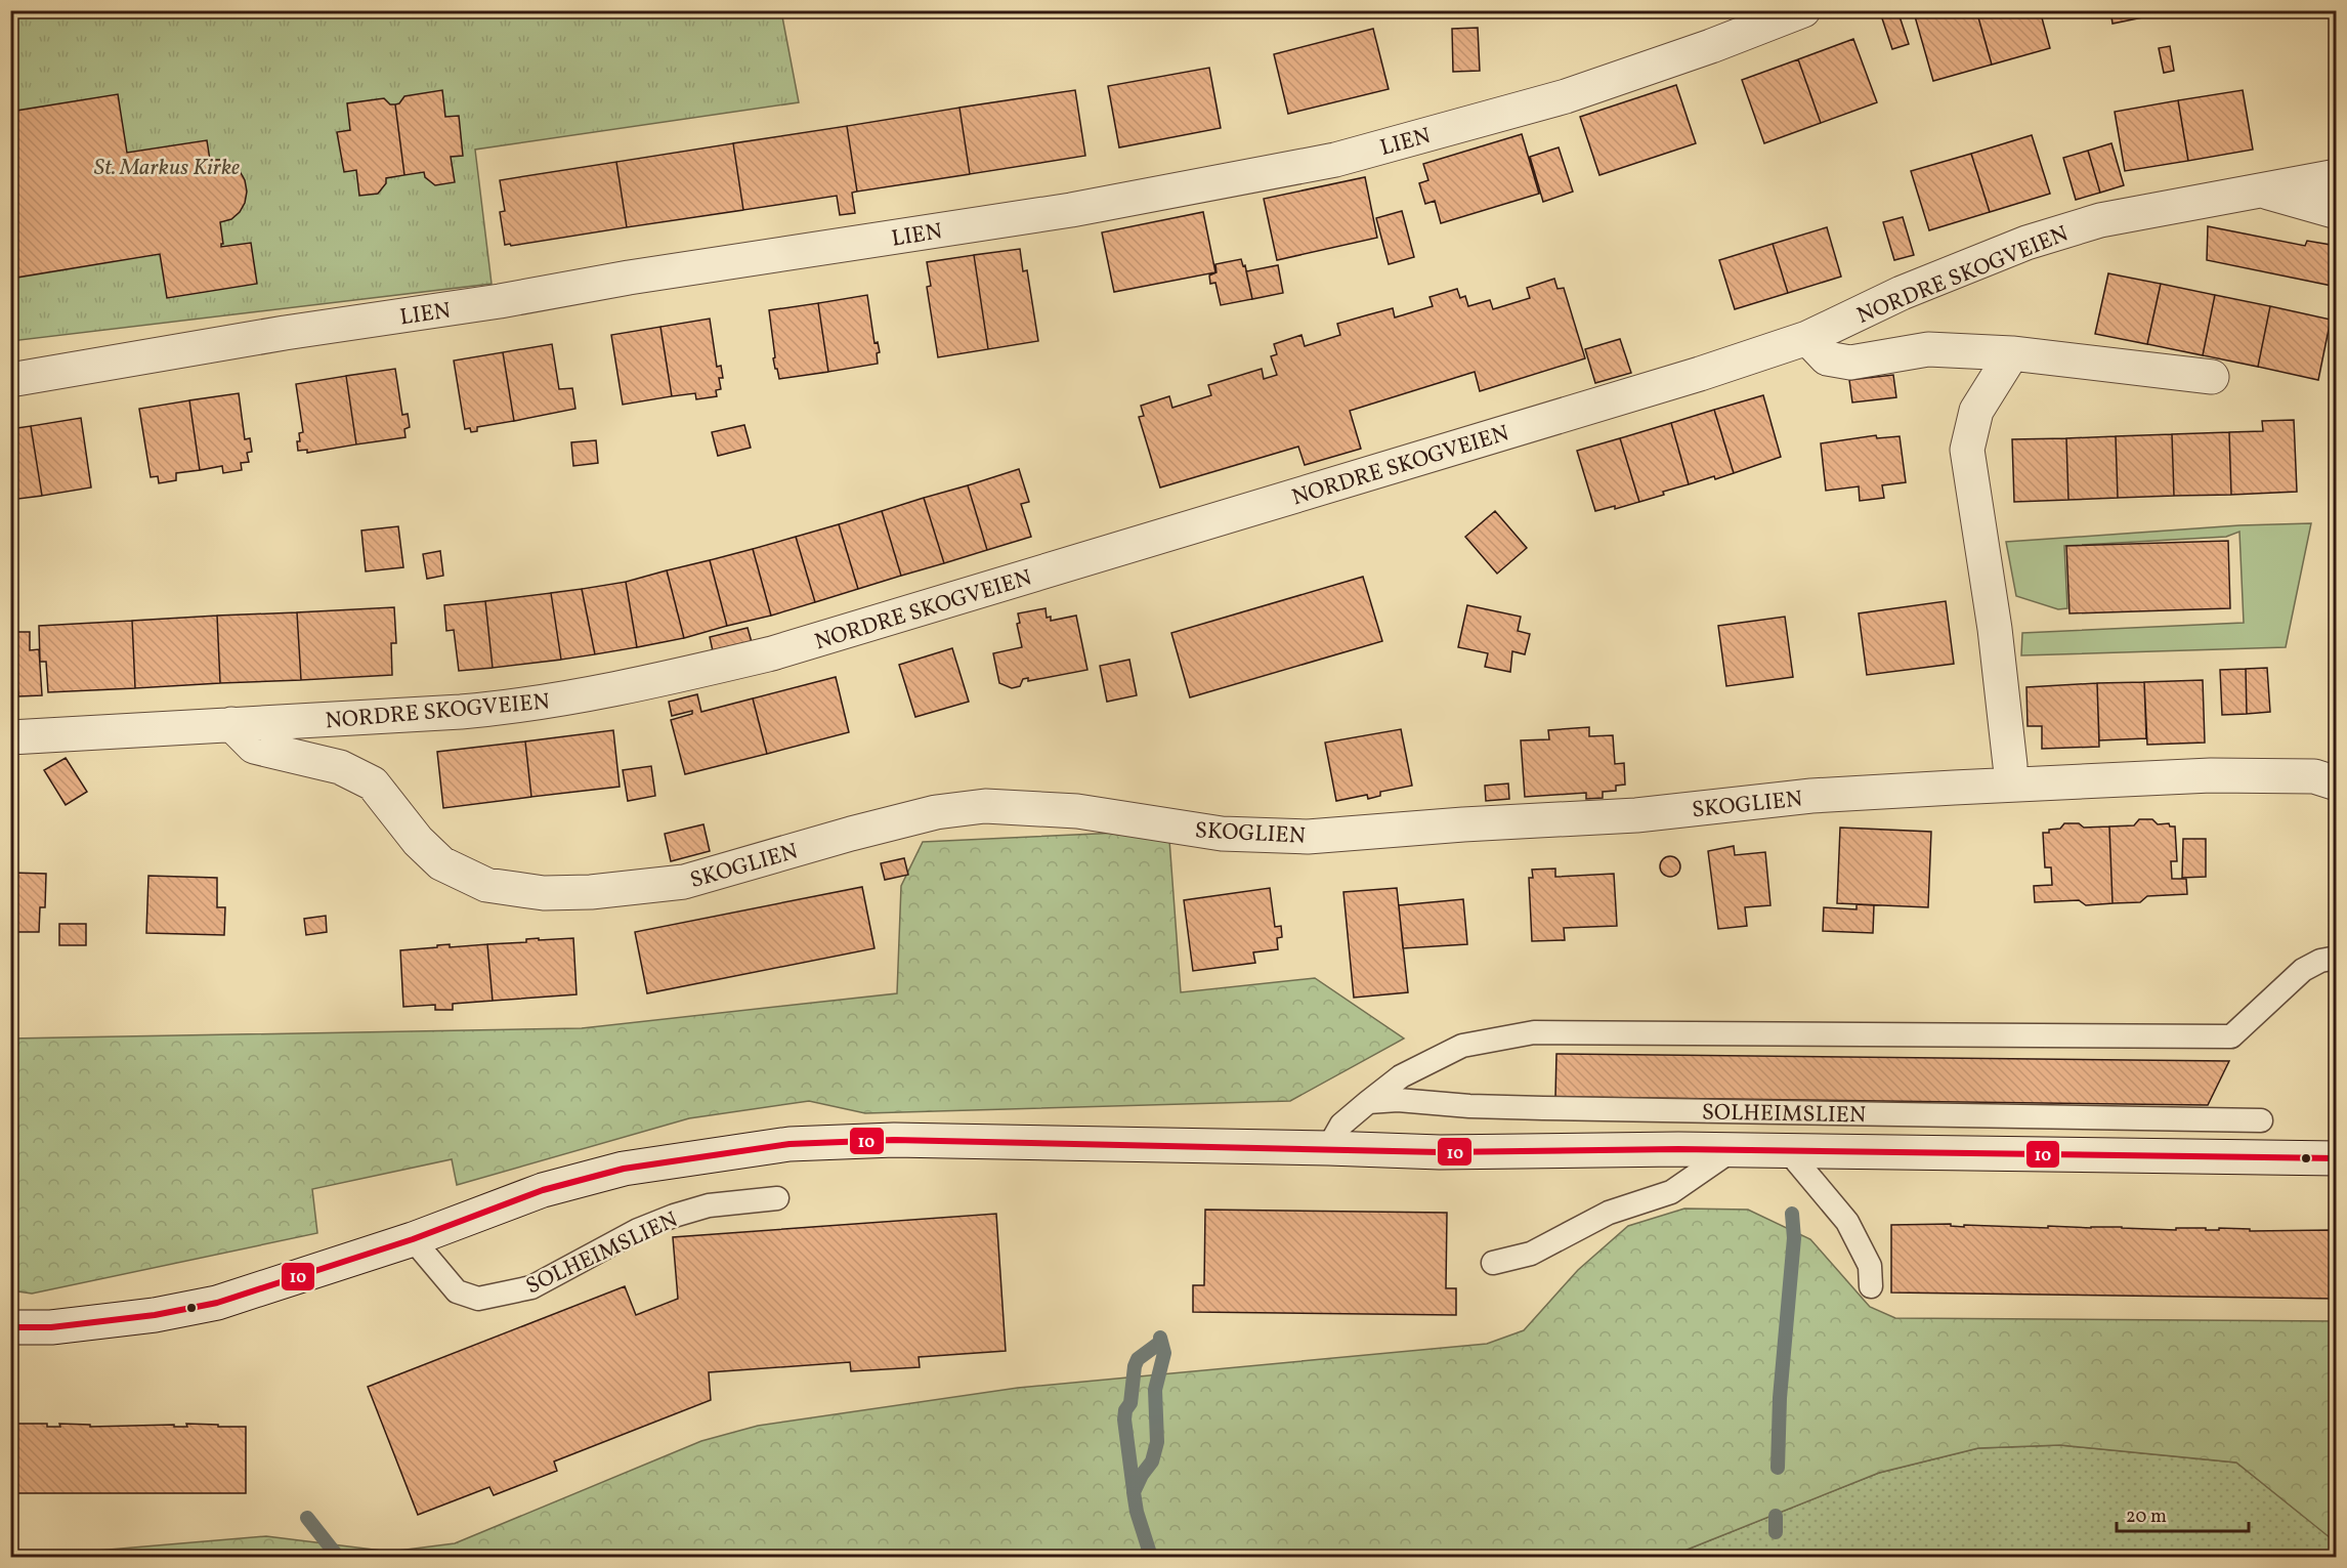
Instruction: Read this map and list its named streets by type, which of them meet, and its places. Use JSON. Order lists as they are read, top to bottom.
{
  "streets": {
    "street": [
      "LIEN",
      "NORDRE SKOGVEIEN",
      "SKOGLIEN",
      "SOLHEIMSLIEN"
    ]
  },
  "crossings": [
    ["NORDRE SKOGVEIEN", "SKOGLIEN"]
  ],
  "parks": ["St. Markus Kirke"],
  "lines": ["transit line 10"],
  "scale_bar": "20 m"
}
